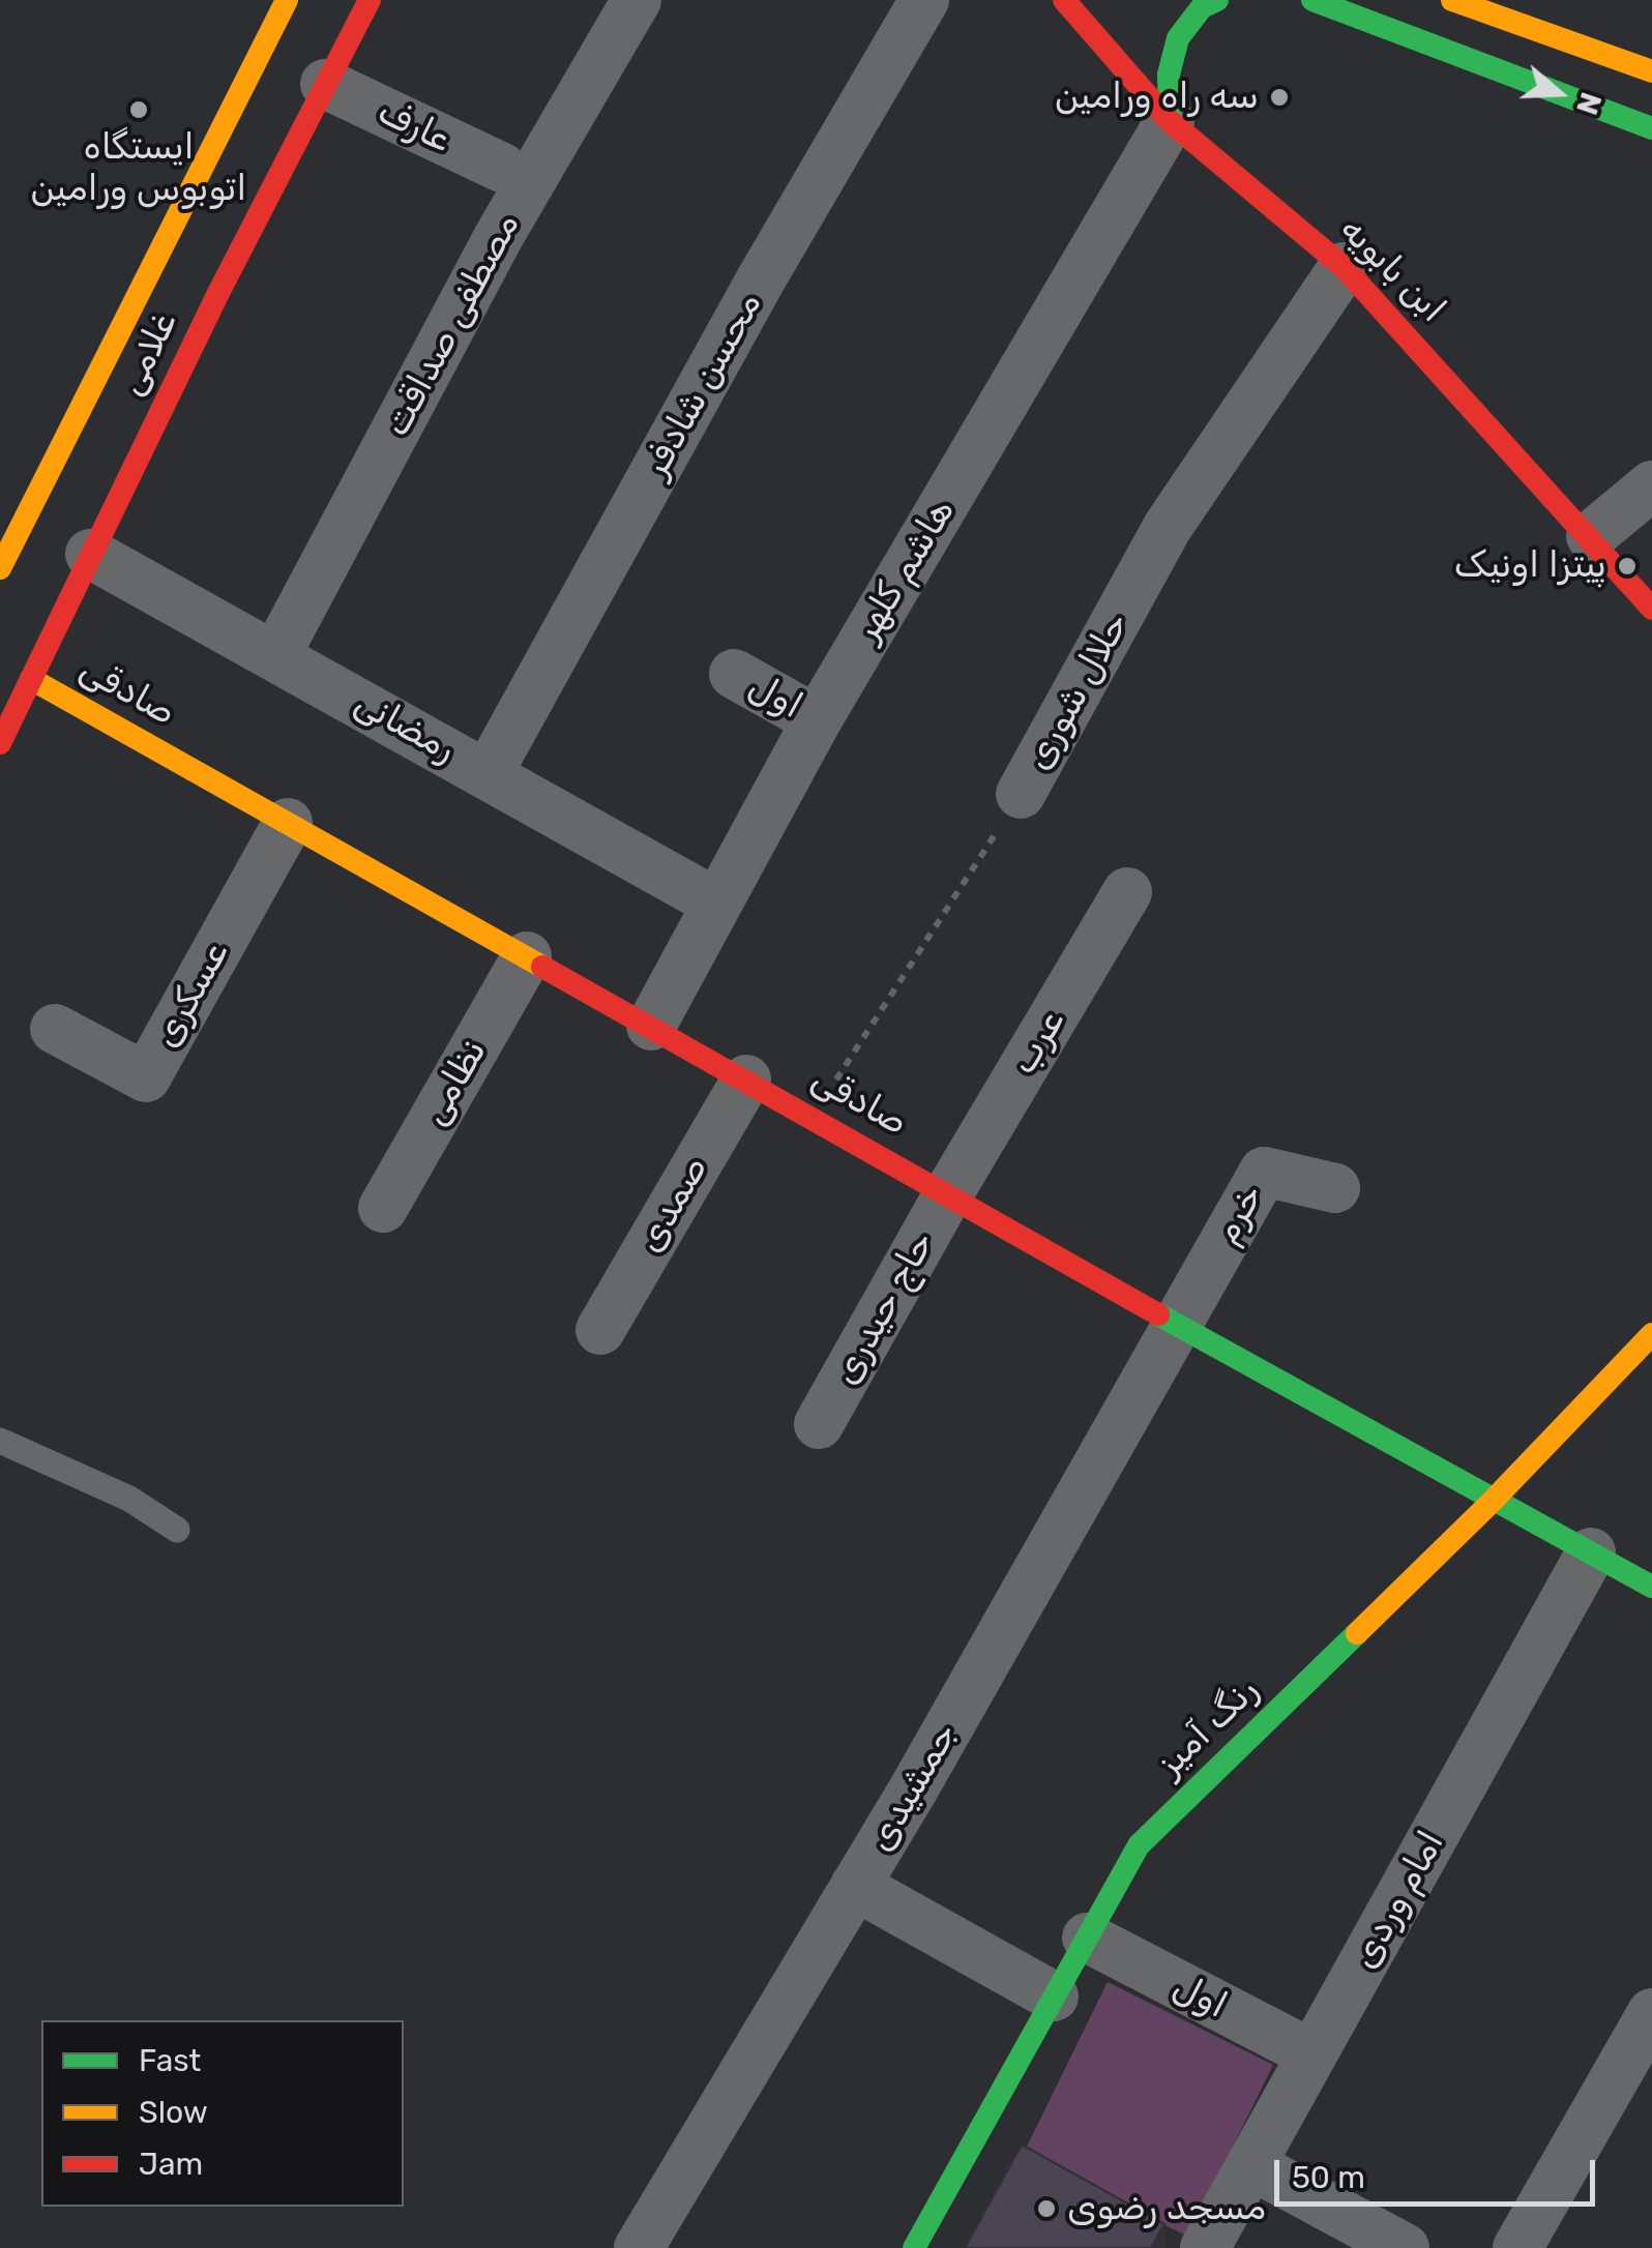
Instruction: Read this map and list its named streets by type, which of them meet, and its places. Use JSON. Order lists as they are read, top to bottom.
{
  "streets": {
    "street": [
      "عارف",
      "ابن بابویه",
      "مصطفی صداقت",
      "غلامی",
      "محسن شادفر",
      "هاشم کلهر",
      "صادقی",
      "حلال شوری",
      "اول",
      "رمضانی",
      "عسکری",
      "عرب",
      "نظامی",
      "صمدی",
      "خرم",
      "حاج حیدری",
      "رنگ آمیز",
      "جمشیدی",
      "امام وردی"
    ]
  },
  "crossings": [
    ["عارف", "غلامی"],
    ["ابن بابویه", "هاشم کلهر"],
    ["ابن بابویه", "حلال شوری"],
    ["مصطفی صداقت", "رمضانی"],
    ["غلامی", "صادقی"],
    ["غلامی", "رمضانی"],
    ["محسن شادفر", "رمضانی"],
    ["هاشم کلهر", "صادقی"],
    ["هاشم کلهر", "اول"],
    ["هاشم کلهر", "رمضانی"],
    ["صادقی", "حلال شوری"],
    ["صادقی", "عسکری"],
    ["صادقی", "عرب"],
    ["صادقی", "نظامی"],
    ["صادقی", "صمدی"],
    ["صادقی", "خرم"],
    ["صادقی", "حاج حیدری"],
    ["صادقی", "رنگ آمیز"],
    ["صادقی", "جمشیدی"],
    ["صادقی", "امام وردی"],
    ["اول", "رنگ آمیز"],
    ["اول", "امام وردی"],
    ["عرب", "حاج حیدری"],
    ["خرم", "جمشیدی"]
  ],
  "places": [
    "سه راه ورامین",
    "ایستگاه اتوبوس ورامین",
    "پیتزا اونیک",
    "مسجد رضوی"
  ],
  "legend": ["Fast", "Slow", "Jam"],
  "scale_bar": "50 m",
  "north": "right"
}
